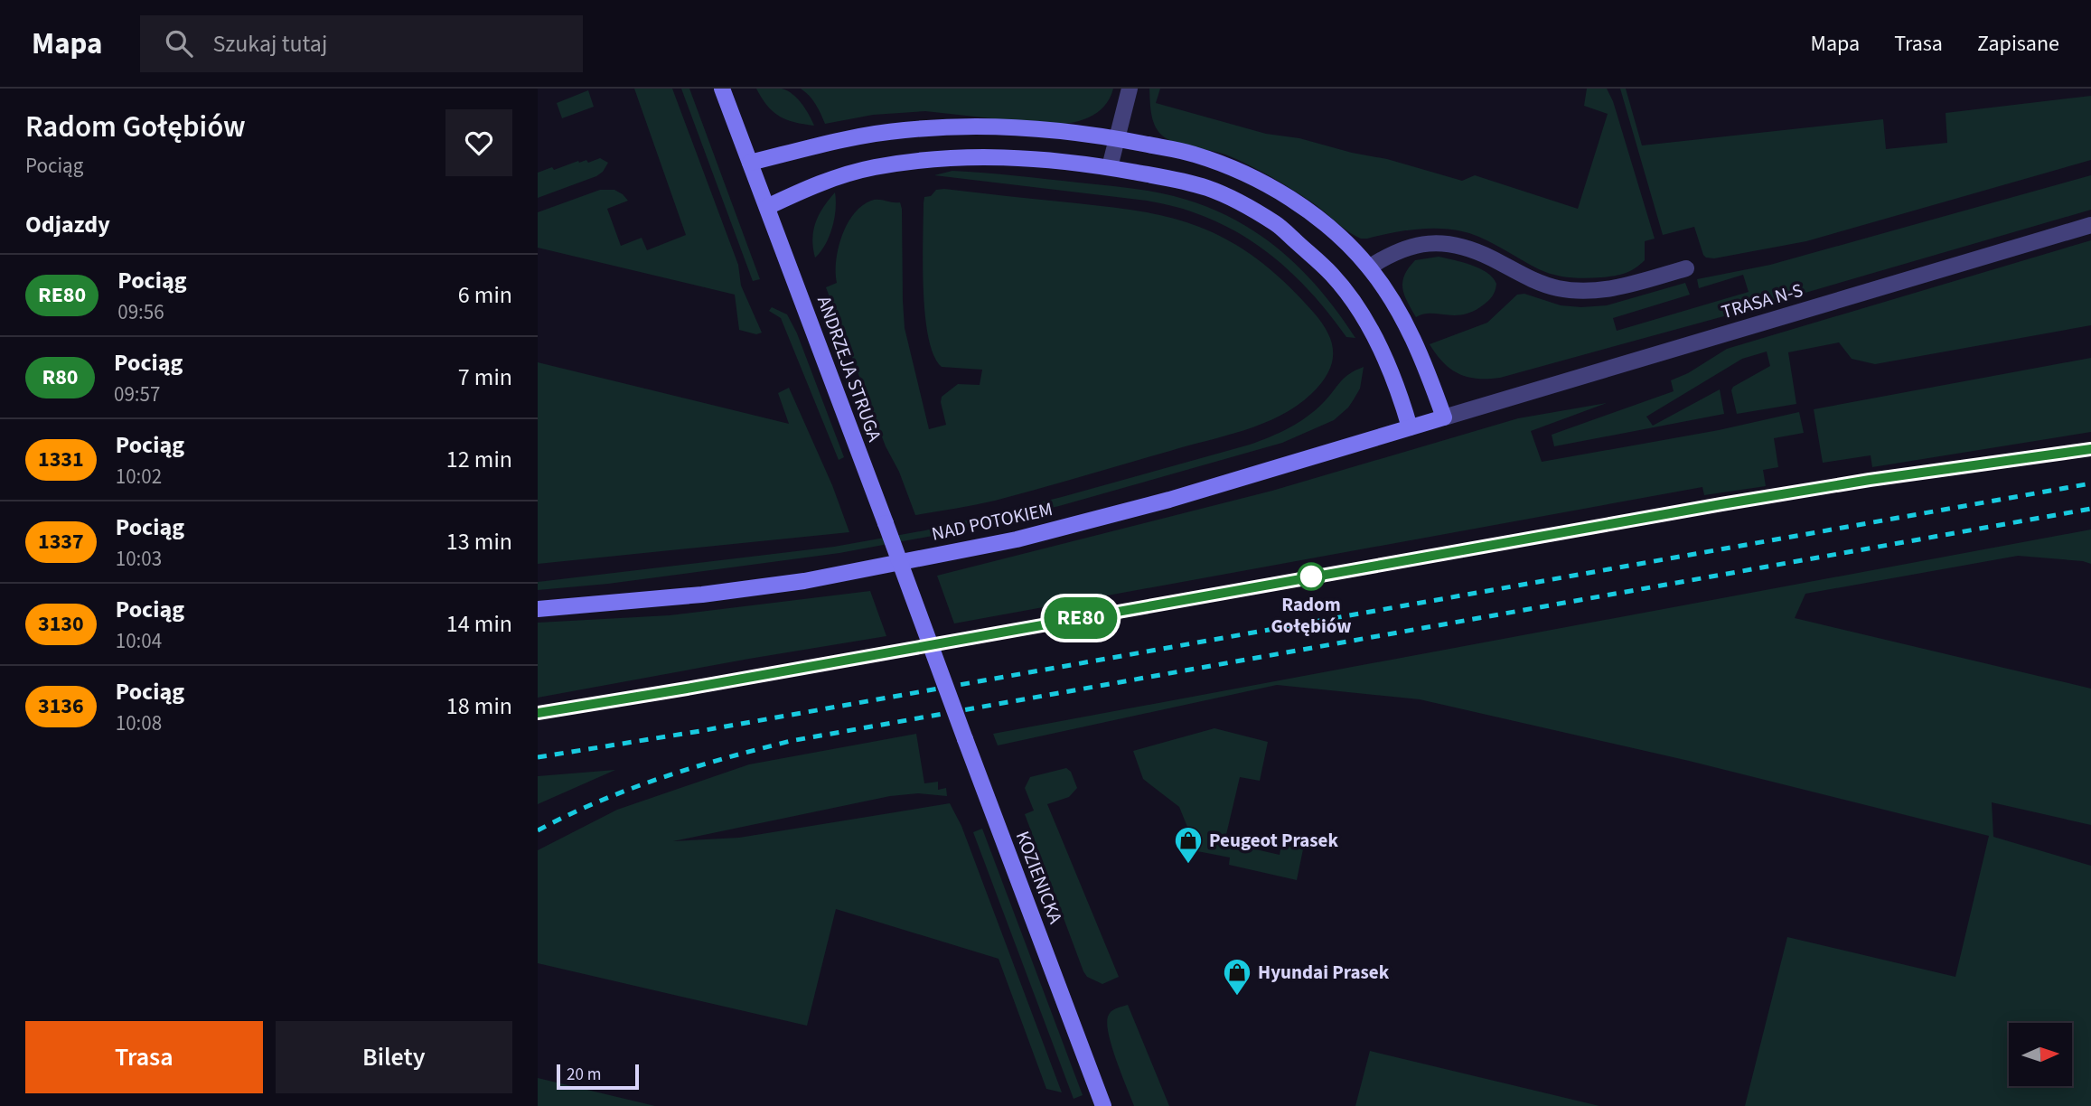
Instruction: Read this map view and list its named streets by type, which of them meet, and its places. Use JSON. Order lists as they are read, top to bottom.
{
  "streets": {
    "main road": ["ANDRZEJA STRUGA", "NAD POTOKIEM", "KOZIENICKA"],
    "street": ["TRASA N-S"]
  },
  "crossings": [
    ["TRASA N-S", "NAD POTOKIEM"],
    ["ANDRZEJA STRUGA", "KOZIENICKA"]
  ],
  "places": {
    "other": ["Radom Gołębiów"],
    "shop": ["Peugeot Prasek", "Hyundai Prasek"]
  },
  "scale_bar": "20 m",
  "north": "right",
  "page": {
    "header": "Mapa",
    "search": "Szukaj tutaj",
    "nav": ["Mapa", "Trasa", "Zapisane"],
    "heading": [
      ["Radom Gołębiów", "Pociąg"],
      "Odjazdy"
    ],
    "on_map": "RE80",
    "list": [
      {
        "mark": "RE80",
        "name": "Pociąg",
        "note": "09:56",
        "value": "6 min"
      },
      {
        "mark": "R80",
        "name": "Pociąg",
        "note": "09:57",
        "value": "7 min"
      },
      {
        "mark": "1331",
        "name": "Pociąg",
        "note": "10:02",
        "value": "12 min"
      },
      {
        "mark": "1337",
        "name": "Pociąg",
        "note": "10:03",
        "value": "13 min"
      },
      {
        "mark": "3130",
        "name": "Pociąg",
        "note": "10:04",
        "value": "14 min"
      },
      {
        "mark": "3136",
        "name": "Pociąg",
        "note": "10:08",
        "value": "18 min"
      }
    ],
    "buttons": ["Trasa", "Bilety"],
    "scale": "20 m"
  }
}
